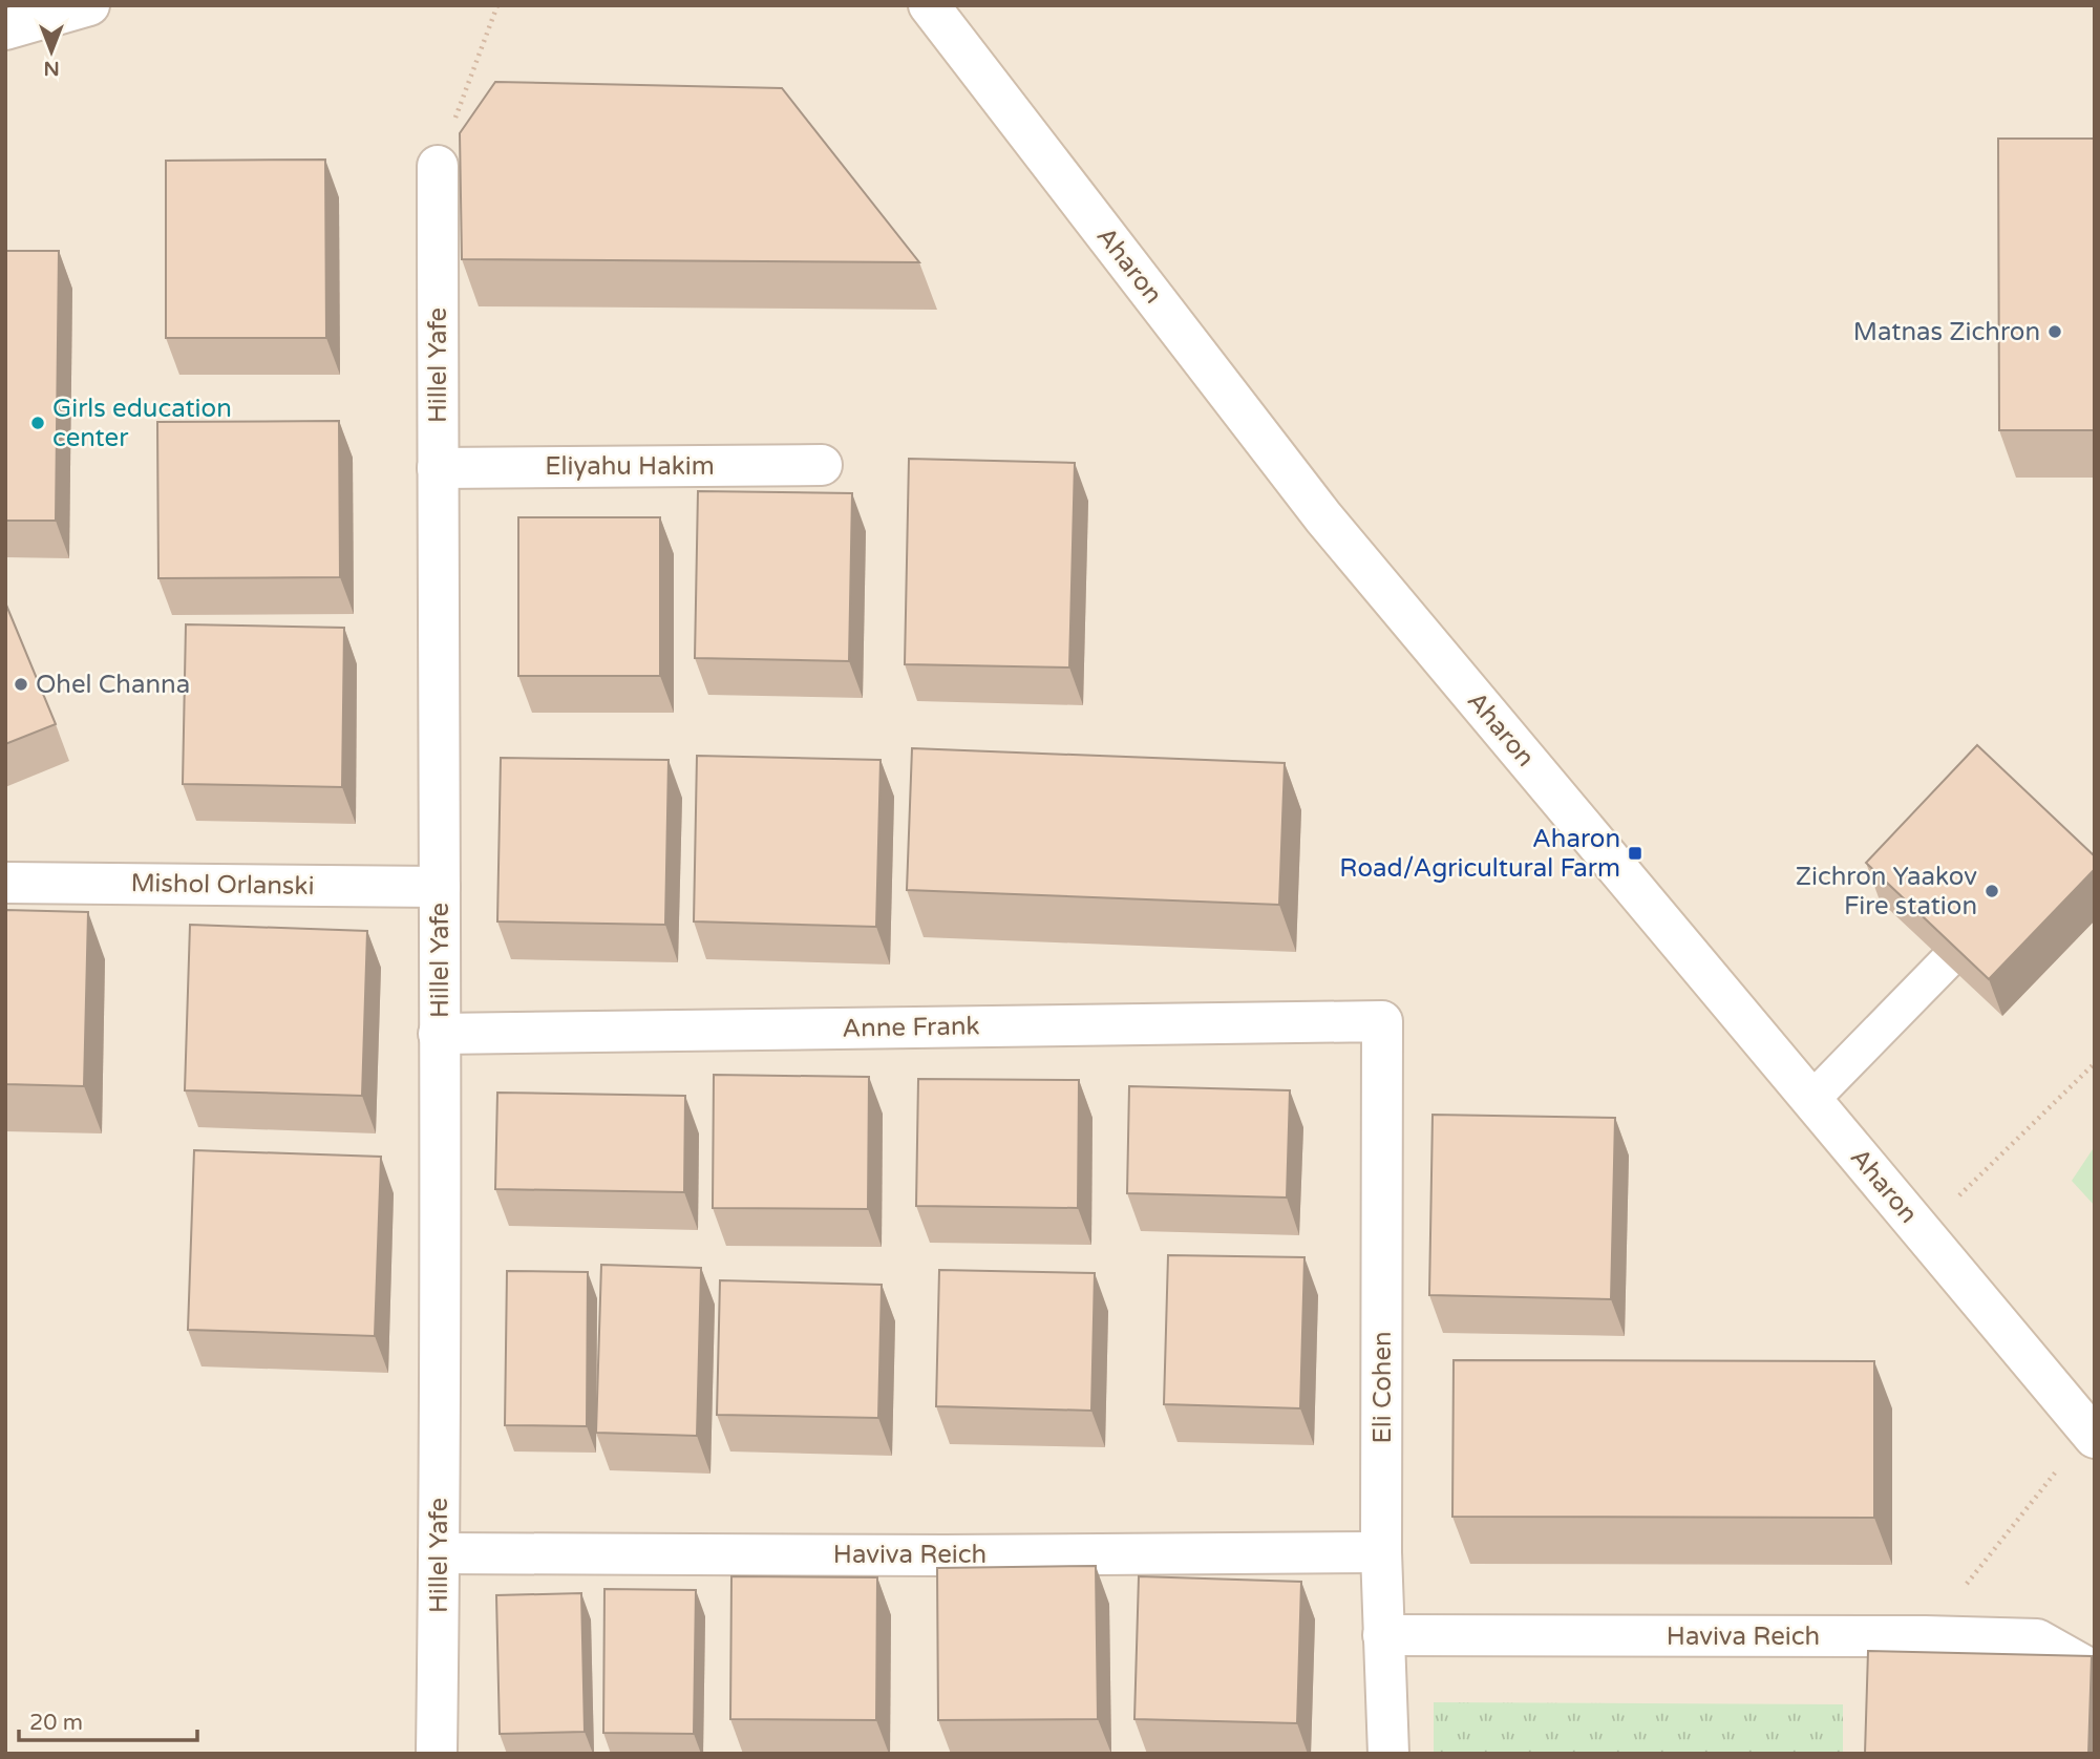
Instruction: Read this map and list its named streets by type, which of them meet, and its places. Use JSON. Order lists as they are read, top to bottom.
{
  "streets": {
    "street": [
      "Aharon",
      "Hillel Yafe",
      "Eliyahu Hakim",
      "Mishol Orlanski",
      "Anne Frank",
      "Eli Cohen",
      "Haviva Reich"
    ]
  },
  "crossings": [
    ["Hillel Yafe", "Eliyahu Hakim"],
    ["Hillel Yafe", "Mishol Orlanski"],
    ["Hillel Yafe", "Anne Frank"],
    ["Hillel Yafe", "Haviva Reich"],
    ["Anne Frank", "Eli Cohen"],
    ["Eli Cohen", "Haviva Reich"]
  ],
  "places": {
    "other": [
      "Matnas Zichron",
      "Girls education center",
      "Ohel Channa",
      "Zichron Yaakov Fire station"
    ],
    "transit": ["Aharon Road/Agricultural Farm"]
  },
  "scale_bar": "20 m",
  "north": "bottom"
}
